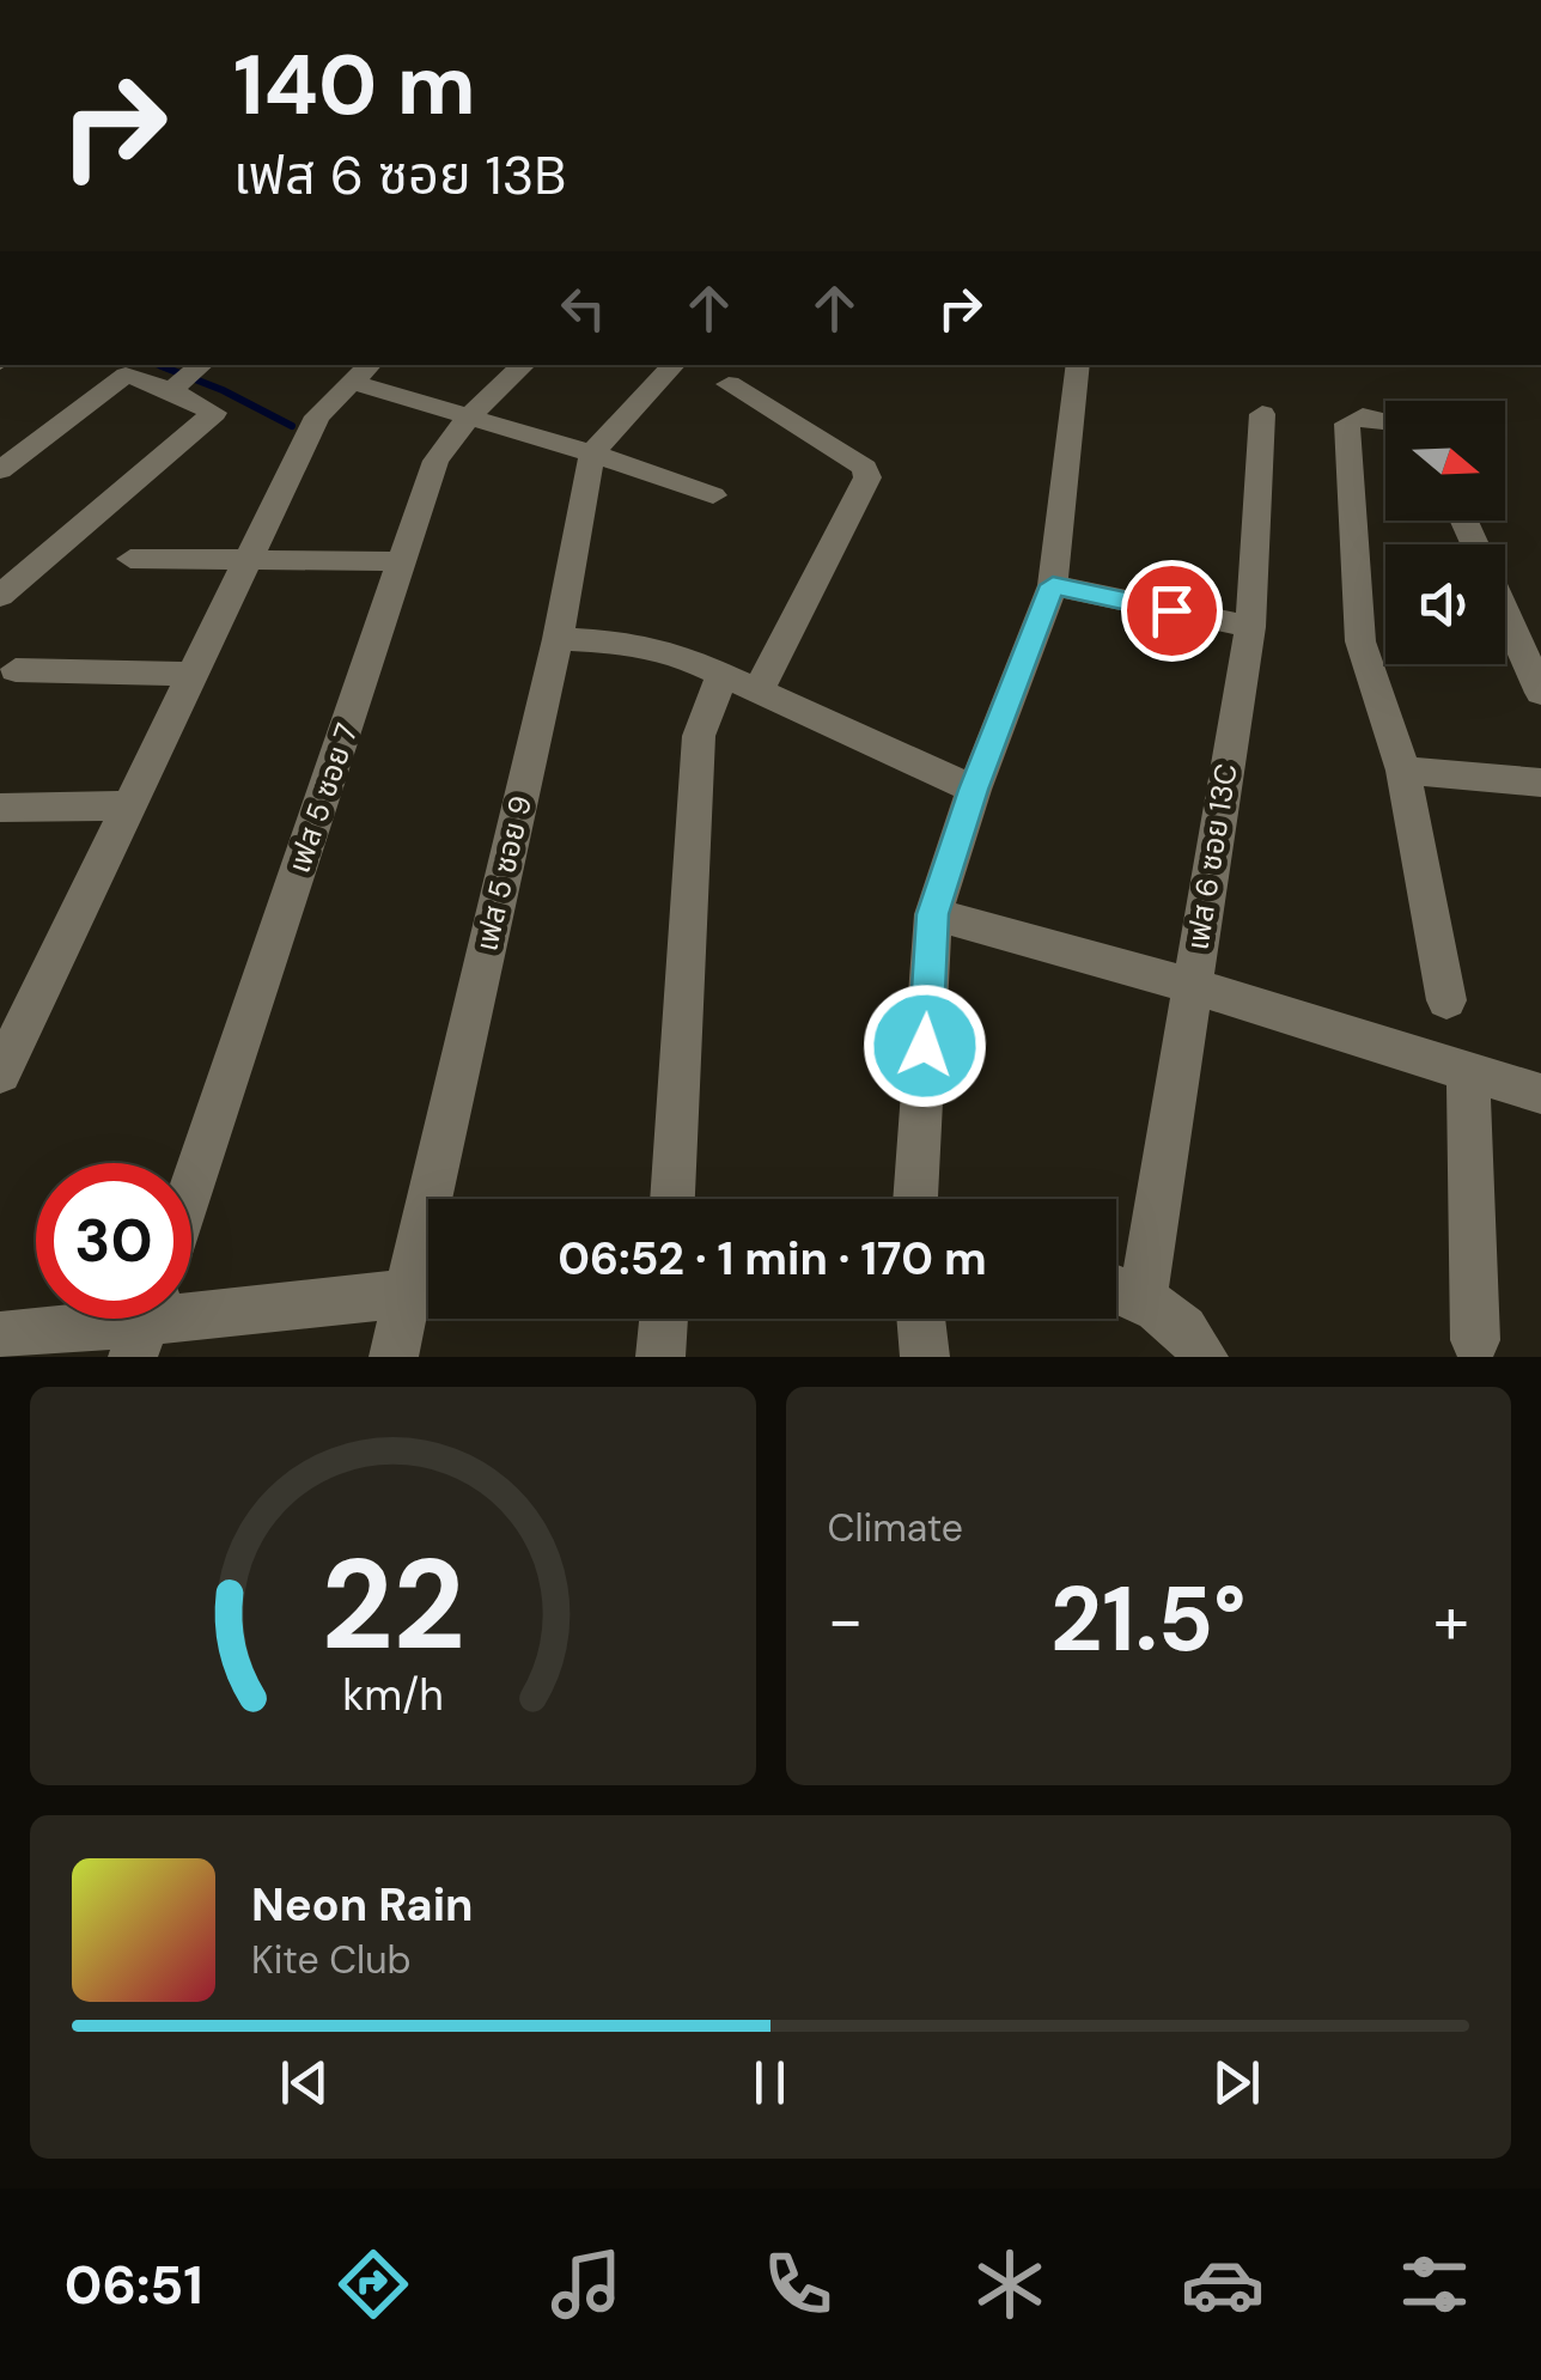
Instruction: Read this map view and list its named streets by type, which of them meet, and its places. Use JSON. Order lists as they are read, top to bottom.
{
  "streets": {
    "street": ["เฟส 5 ซอย 7", "เฟส 6 ซอย 13C", "เฟส 5 ซอย 9"]
  },
  "north": "right",
  "page": {
    "turn": ["140 m", "เฟส 6 ซอย 13B"],
    "limit": "30",
    "trip": "06:52 · 1 min · 170 m",
    "tile": "Climate",
    "heat": ["−", "21.5°", "+"],
    "song": ["Neon Rain", "Kite Club"],
    "tabs": "06:51",
    "gauge": ["22", "km/h"]
  }
}
